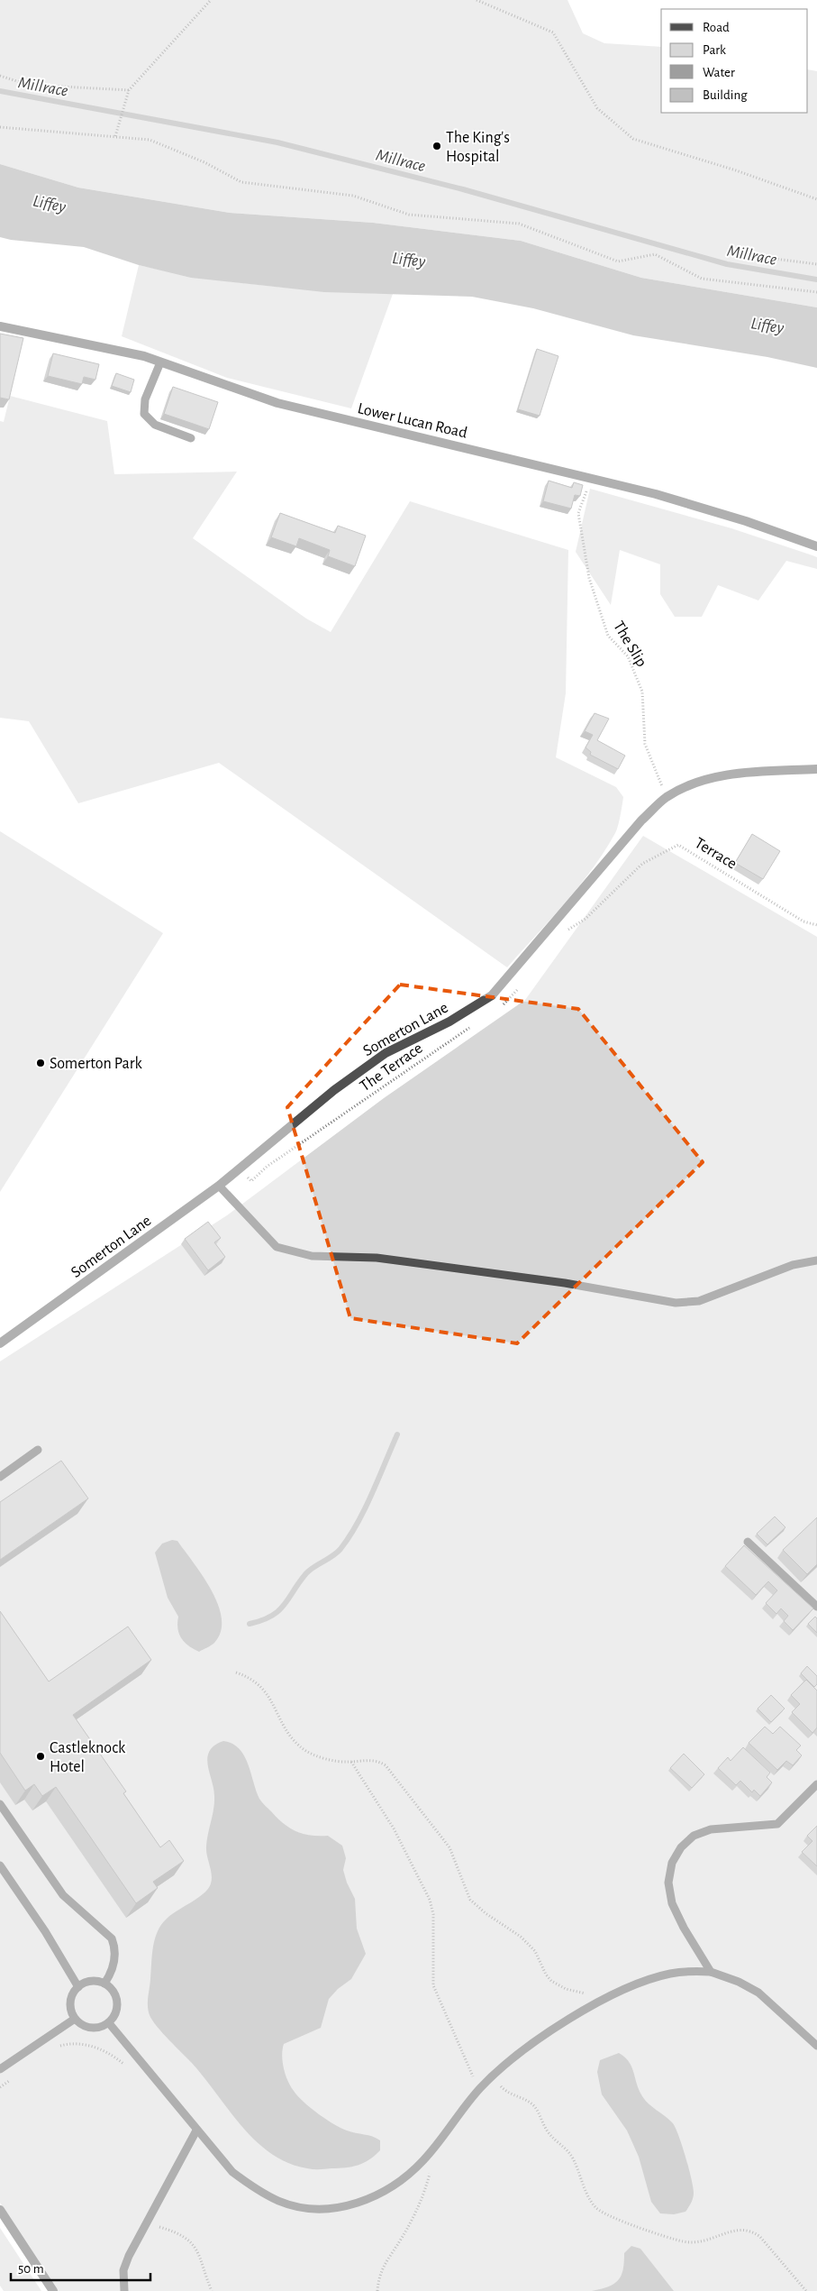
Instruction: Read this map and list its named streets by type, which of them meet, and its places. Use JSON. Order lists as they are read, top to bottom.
{
  "streets": {
    "street": ["Lower Lucan Road", "Somerton Lane"],
    "path": ["The Slip", "Terrace", "The Terrace"]
  },
  "crossings": [
    ["Lower Lucan Road", "The Slip"],
    ["The Slip", "Somerton Lane"],
    ["Somerton Lane", "The Terrace"]
  ],
  "water": ["Millrace", "Liffey"],
  "places": ["The King's Hospital", "Somerton Park", "Castleknock Hotel"],
  "legend": [
    "Road",
    "Park",
    "Water",
    "Building"
  ],
  "scale_bar": "50 m"
}
